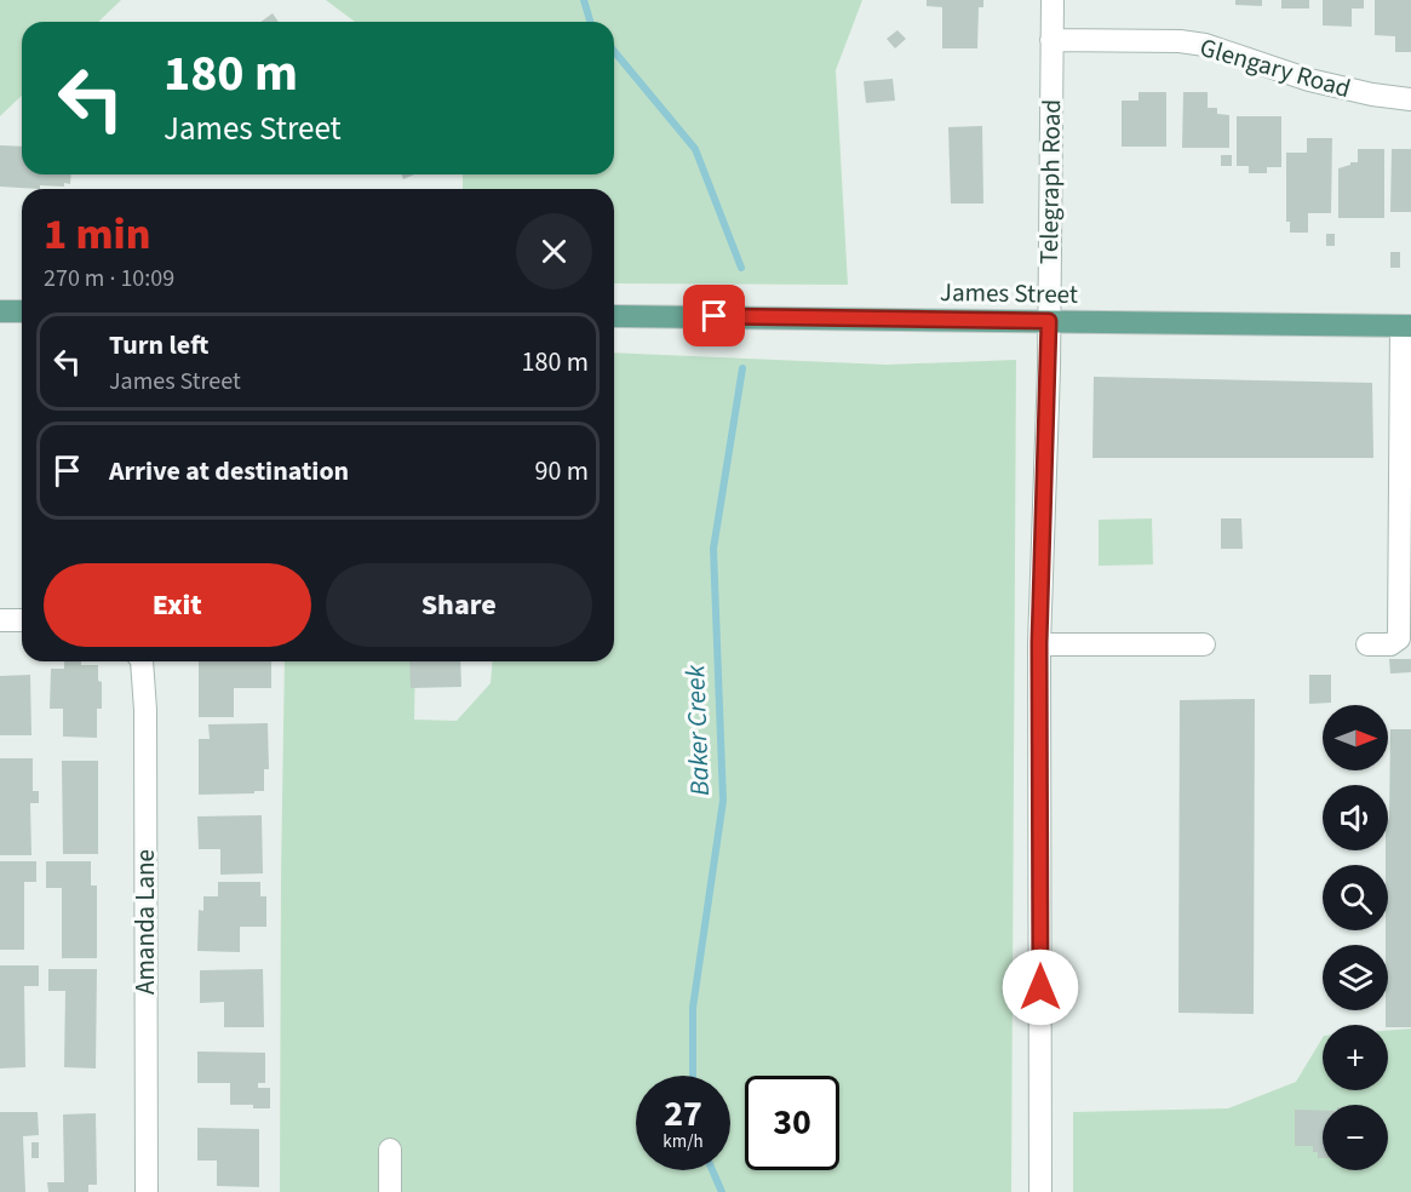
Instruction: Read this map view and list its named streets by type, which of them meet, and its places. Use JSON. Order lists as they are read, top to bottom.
{
  "streets": {
    "main road": ["James Street"],
    "street": ["Glengary Road", "Telegraph Road", "Amanda Lane"]
  },
  "crossings": [
    ["Glengary Road", "Telegraph Road"],
    ["Telegraph Road", "James Street"]
  ],
  "water": ["Baker Creek"],
  "north": "right",
  "page": {
    "turn": ["180 m", "James Street"],
    "heading": ["1 min", "270 m · 10:09"],
    "list": [
      {
        "name": "Turn left",
        "note": "James Street",
        "value": "180 m"
      },
      {
        "name": "Arrive at destination",
        "value": "90 m"
      }
    ],
    "buttons": ["Exit", "Share"],
    "map_buttons": ["+", "−"],
    "speed": "27 km/h",
    "limit": "30"
  }
}
